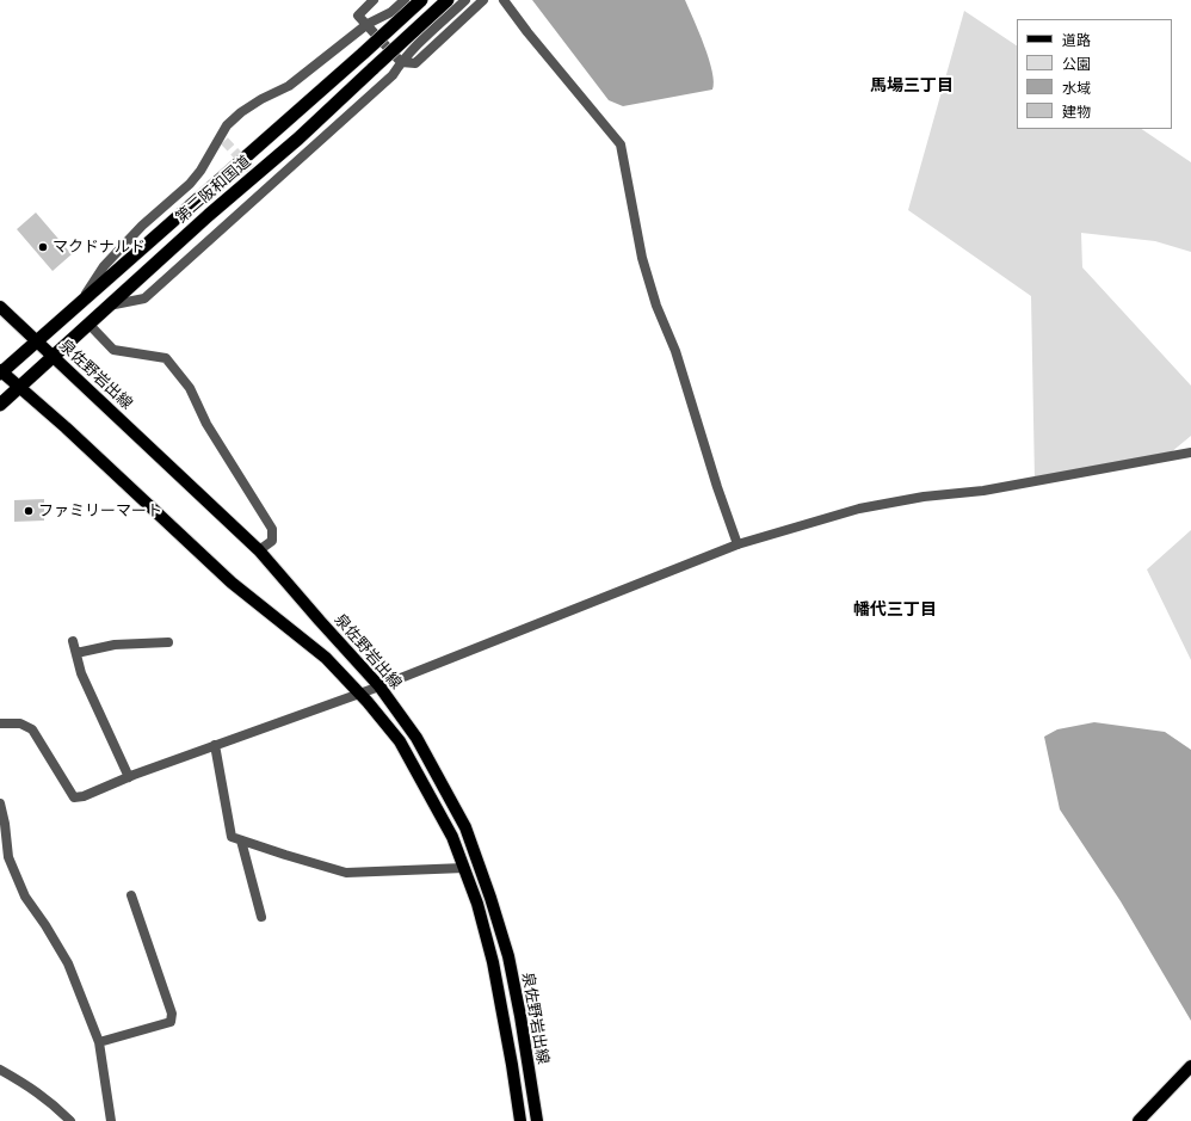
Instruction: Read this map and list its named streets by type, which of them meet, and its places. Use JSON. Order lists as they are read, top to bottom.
{
  "streets": {
    "highway": ["第二阪和国道"],
    "main road": ["泉佐野岩出線"]
  },
  "crossings": [
    ["第二阪和国道", "泉佐野岩出線"]
  ],
  "districts": ["馬場三丁目", "幡代三丁目"],
  "places": ["マクドナルド", "ファミリーマート"],
  "legend": [
    "道路",
    "公園",
    "水域",
    "建物"
  ]
}
